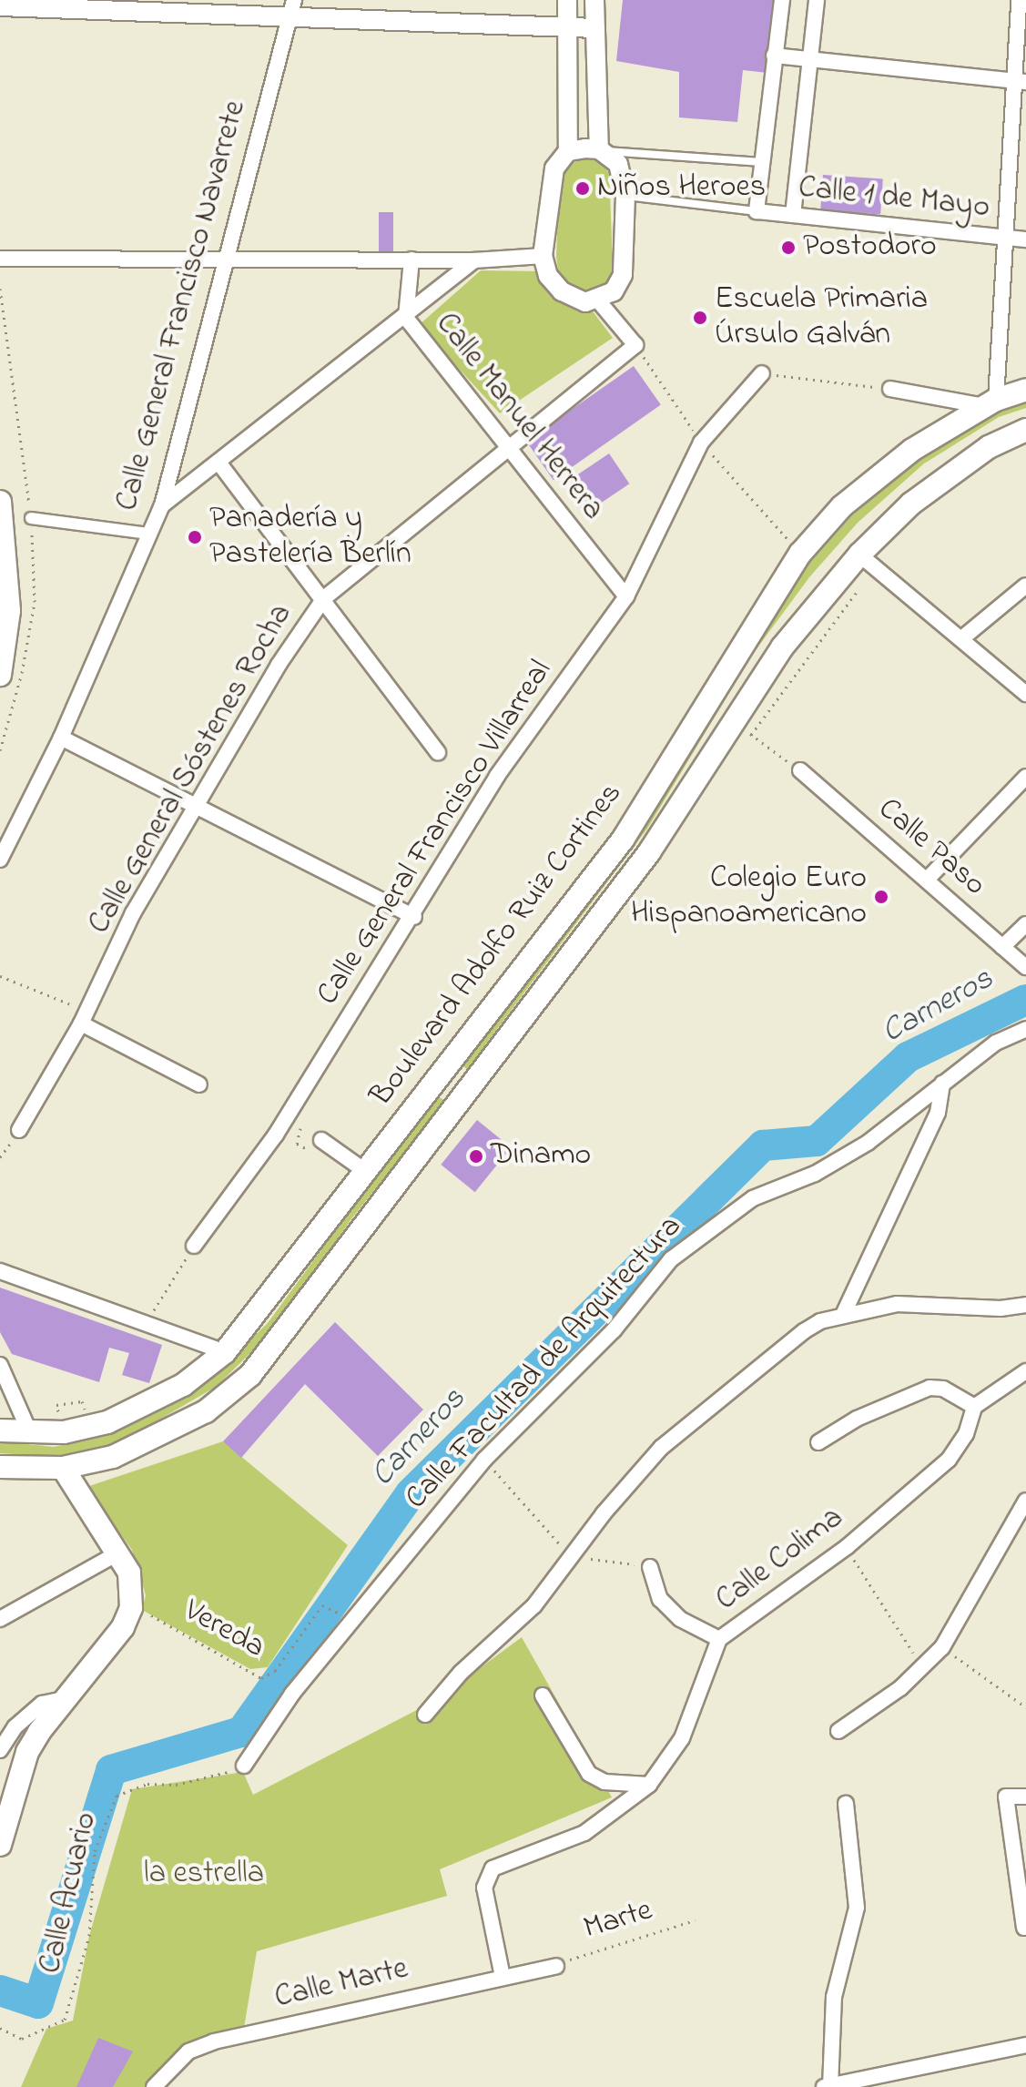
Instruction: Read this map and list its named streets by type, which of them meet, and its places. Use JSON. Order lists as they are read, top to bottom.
{
  "streets": {
    "main road": ["Boulevard Adolfo Ruiz Cortines"],
    "street": [
      "Calle 1 de Mayo",
      "Calle General Francisco Navarrete",
      "Calle Manuel Herrera",
      "Calle General Sóstenes Rocha",
      "Calle General Francisco Villarreal",
      "Calle Paso",
      "Calle Facultad de Arquitectura",
      "Calle Colima",
      "Calle Marte"
    ],
    "path": ["Vereda", "Calle Acuario", "Marte"]
  },
  "crossings": [
    ["Calle Manuel Herrera", "Calle General Sóstenes Rocha"],
    ["Calle Manuel Herrera", "Calle General Francisco Villarreal"],
    ["Calle Facultad de Arquitectura", "Calle Acuario"],
    ["Calle Colima", "Calle Marte"],
    ["Marte", "Calle Marte"]
  ],
  "water": ["Carneros"],
  "parks": ["la estrella"],
  "places": [
    "Niños Heroes",
    "Postodoro",
    "Escuela Primaria Úrsulo Galván",
    "Panadería y Pastelería Berlín",
    "Colegio Euro Hispanoamericano",
    "Dinamo"
  ]
}
